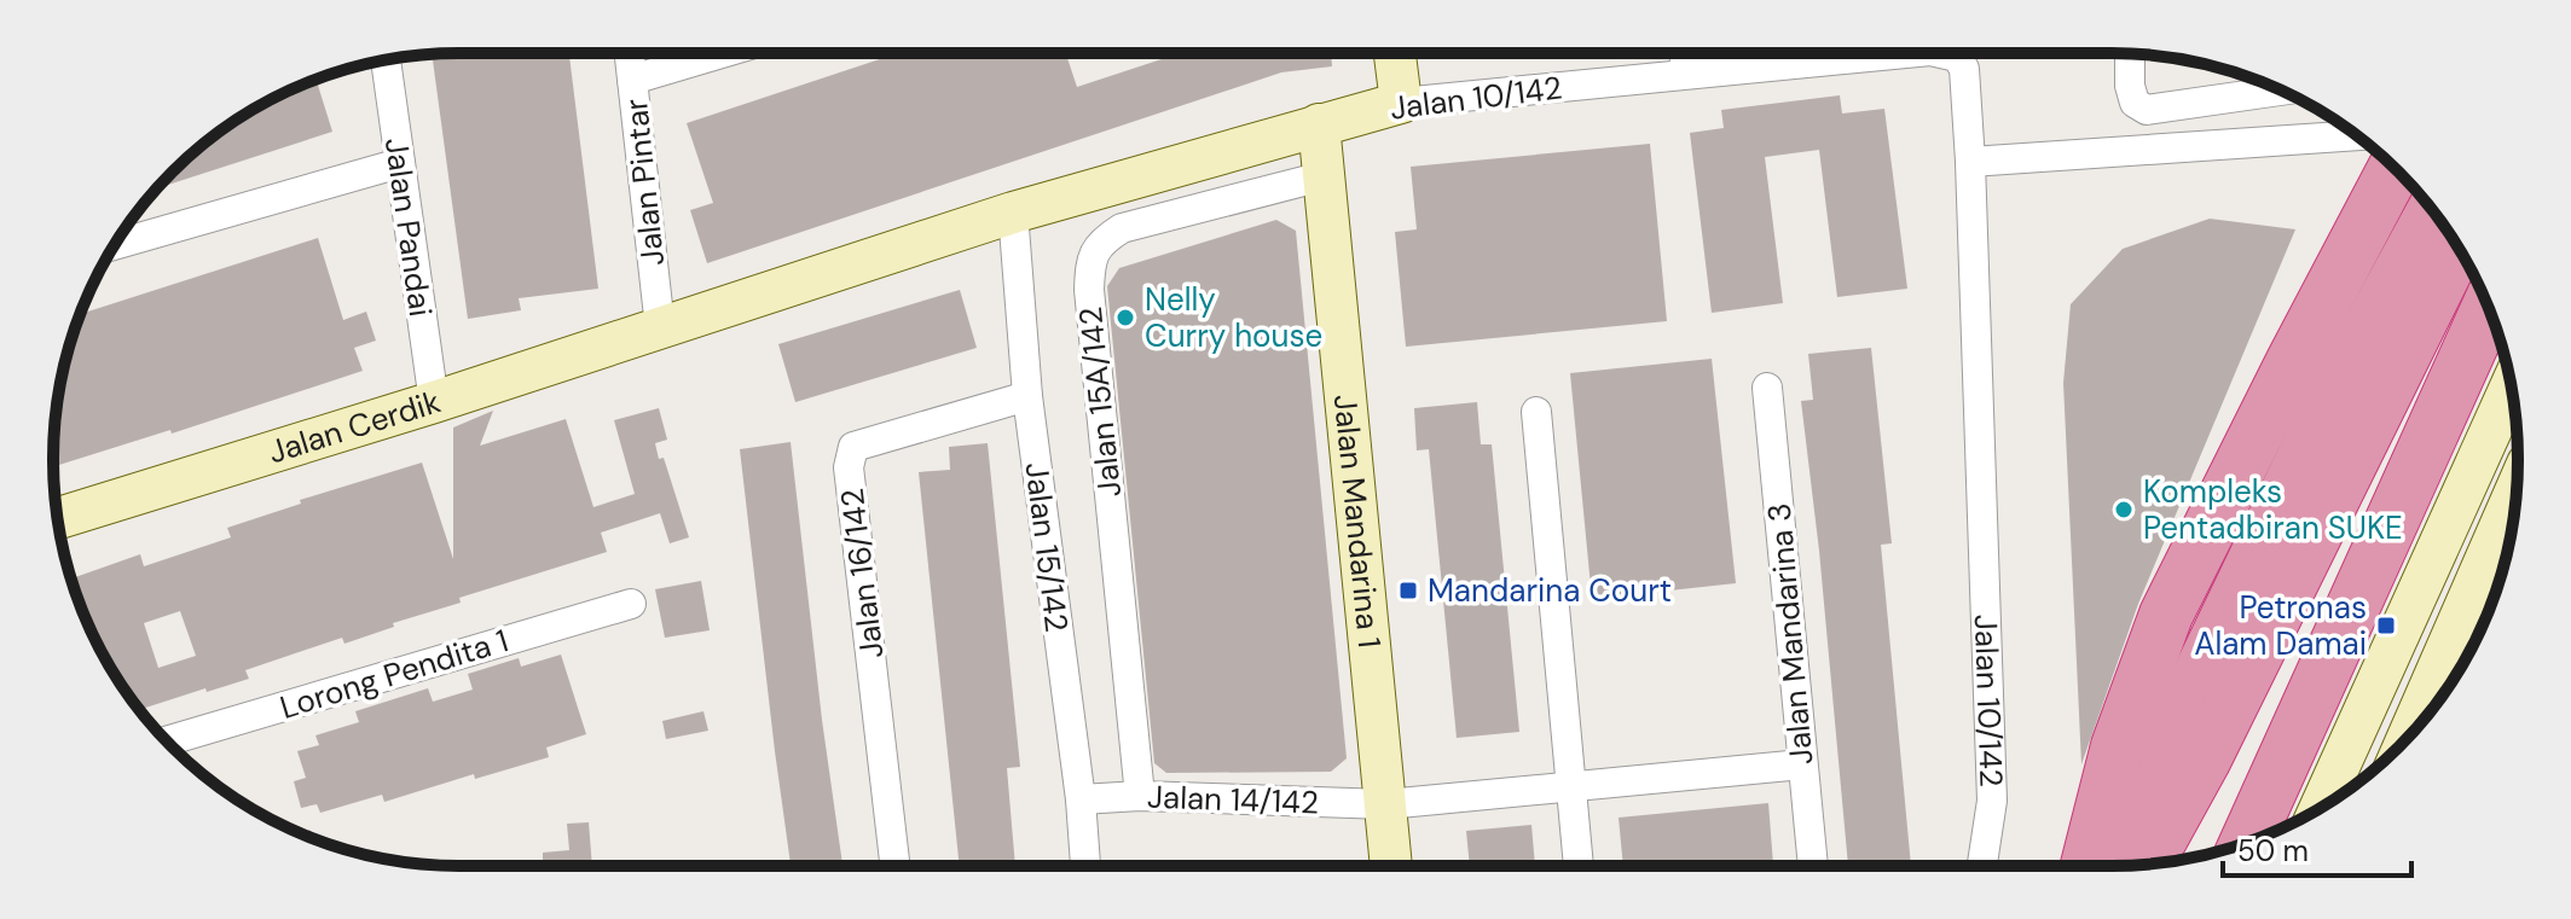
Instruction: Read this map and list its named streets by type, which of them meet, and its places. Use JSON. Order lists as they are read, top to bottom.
{
  "streets": {
    "street": [
      "Jalan 10/142",
      "Jalan Pintar",
      "Jalan Pandai",
      "Jalan 15A/142",
      "Jalan Cerdik",
      "Jalan Mandarina 1",
      "Jalan 15/142",
      "Jalan 16/142",
      "Jalan Mandarina 3",
      "Lorong Pendita 1",
      "Jalan 14/142"
    ]
  },
  "crossings": [
    ["Jalan 10/142", "Jalan Pintar"],
    ["Jalan 10/142", "Jalan Cerdik"],
    ["Jalan 10/142", "Jalan Mandarina 1"],
    ["Jalan 10/142", "Jalan 15/142"],
    ["Jalan Pintar", "Jalan Cerdik"],
    ["Jalan Pandai", "Jalan Cerdik"],
    ["Jalan 15A/142", "Jalan Mandarina 1"],
    ["Jalan 15A/142", "Jalan 14/142"],
    ["Jalan Mandarina 1", "Jalan 14/142"],
    ["Jalan 15/142", "Jalan 16/142"],
    ["Jalan 15/142", "Jalan 14/142"]
  ],
  "places": {
    "other": ["Nelly Curry house", "Kompleks Pentadbiran SUKE"],
    "transit": ["Mandarina Court", "Petronas Alam Damai"]
  },
  "scale_bar": "50 m"
}
